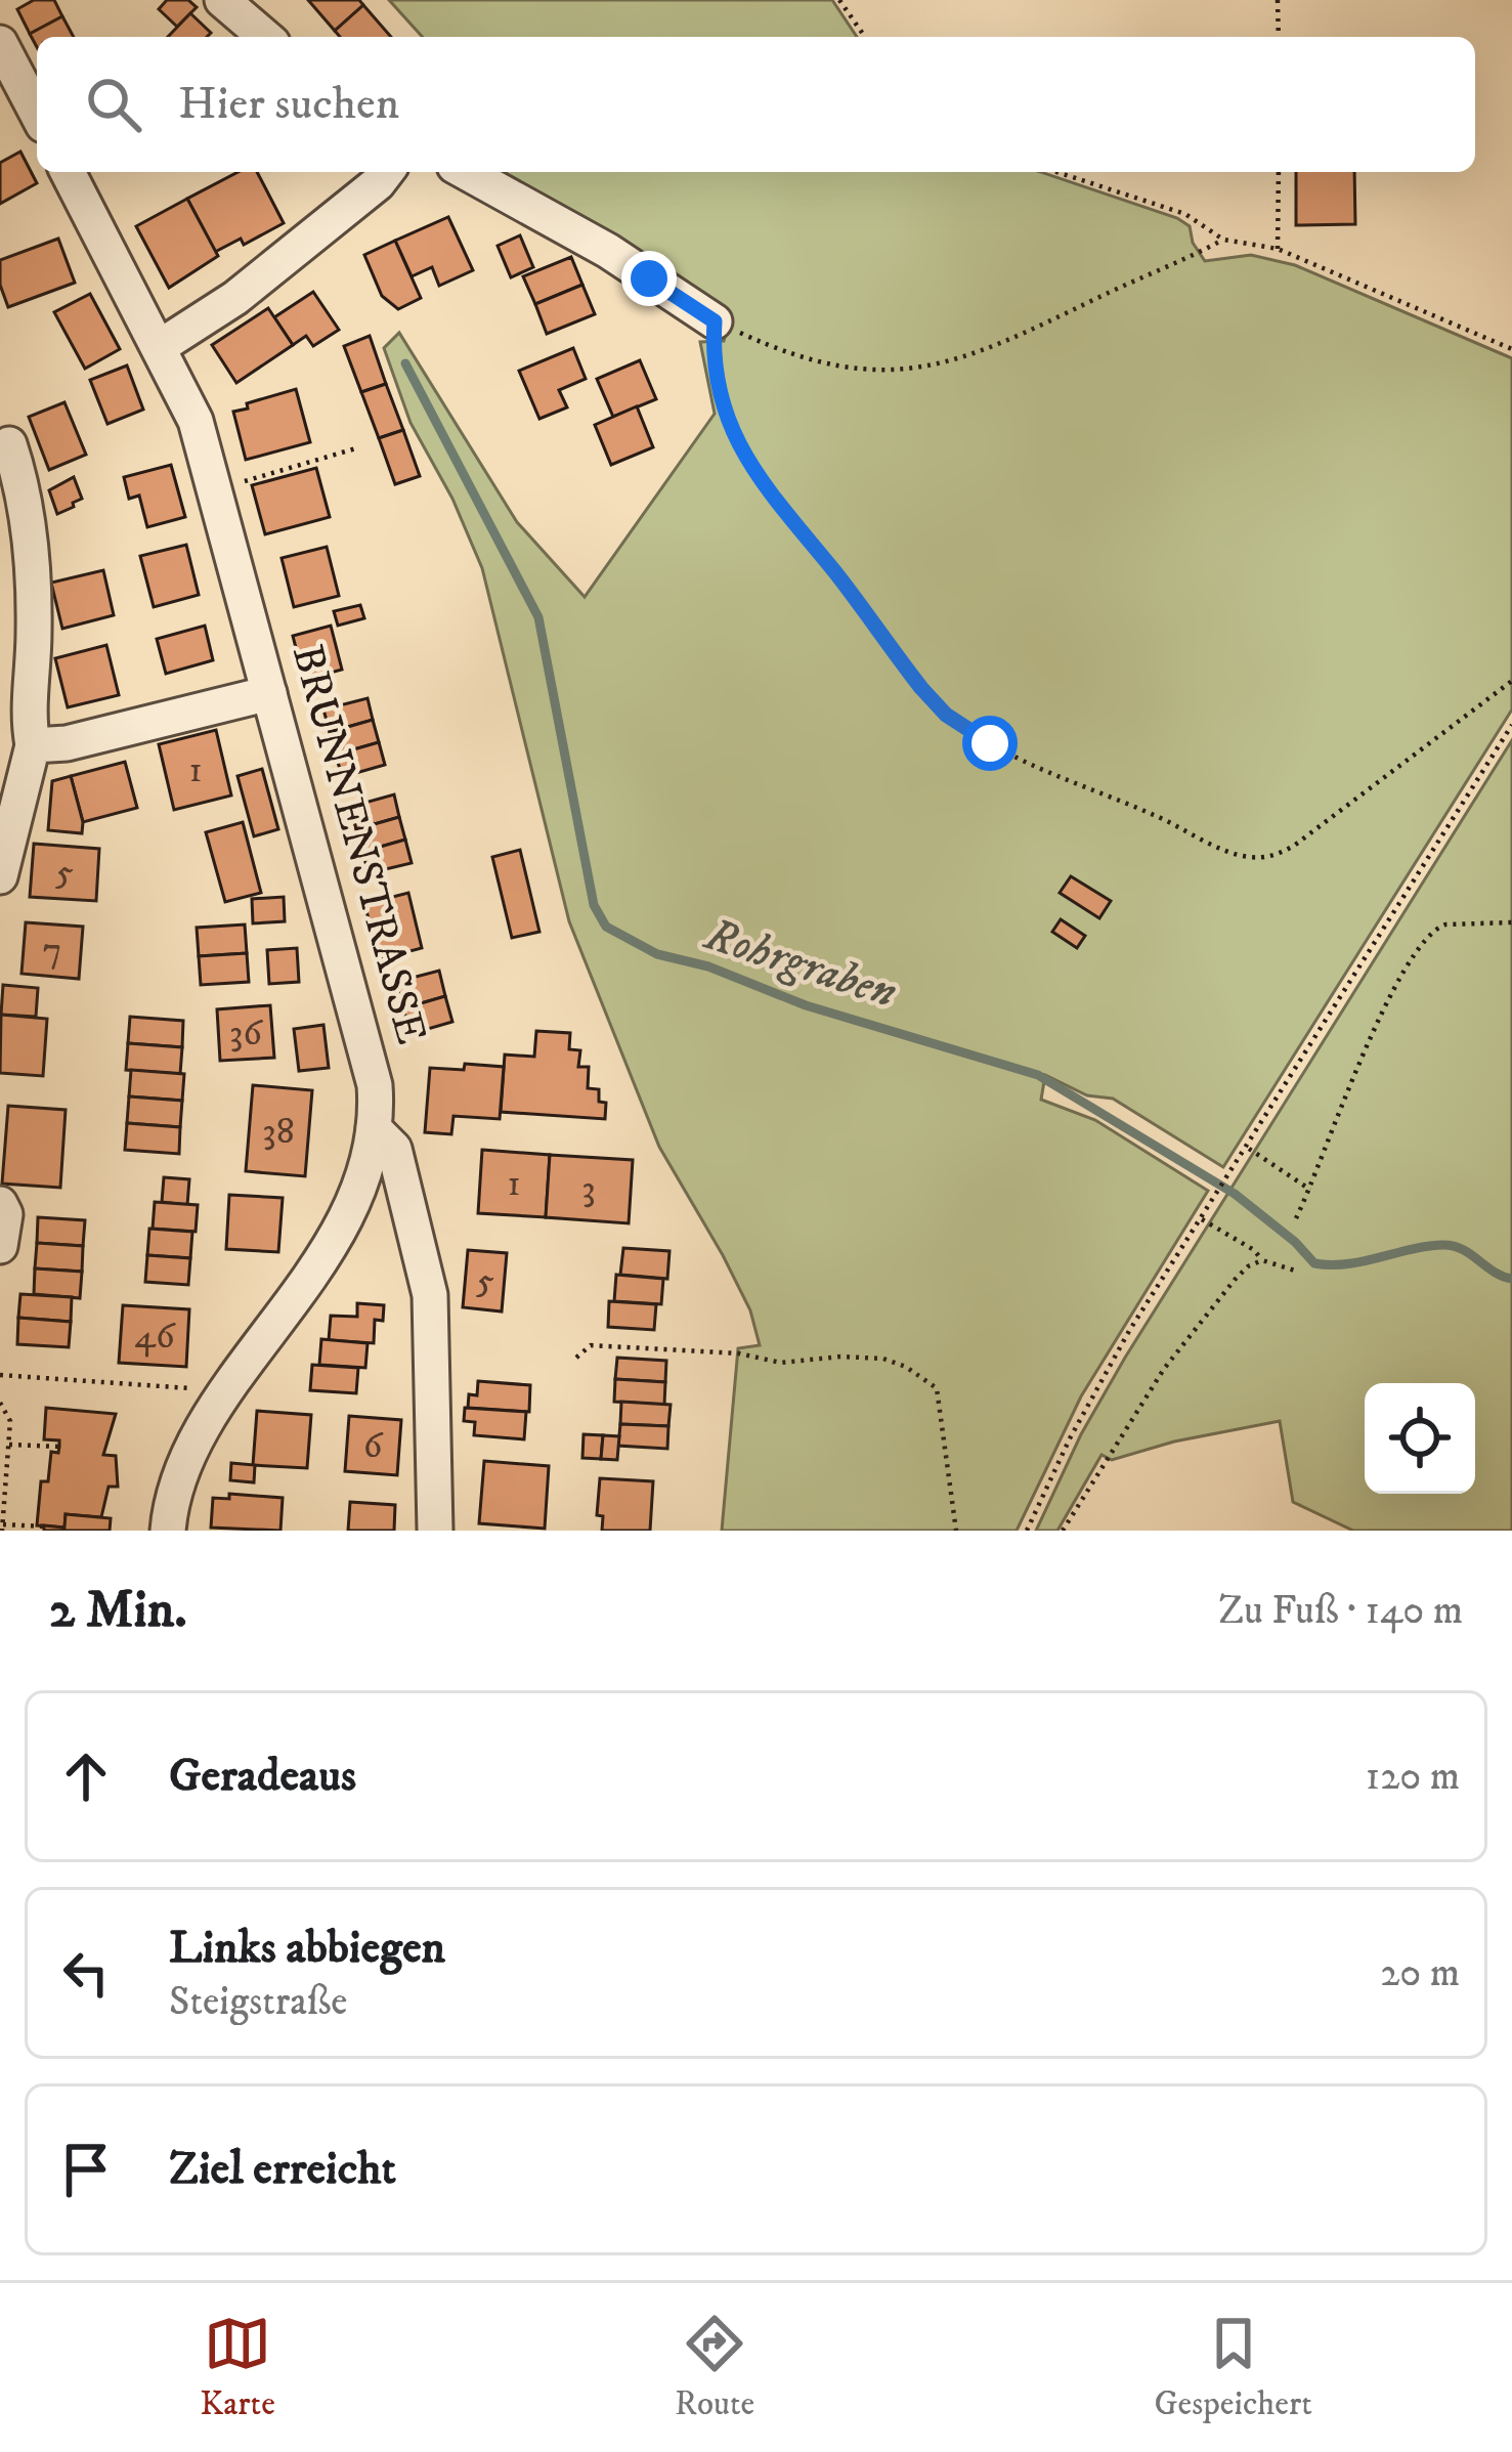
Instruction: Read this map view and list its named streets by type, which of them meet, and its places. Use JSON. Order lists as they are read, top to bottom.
{
  "streets": {
    "street": ["BRUNNENSTRASSE"]
  },
  "water": ["Rohrgraben"],
  "house_numbers": [
    "1",
    "5",
    "7",
    "36",
    "38",
    "1",
    "3",
    "5",
    "46",
    "6"
  ],
  "page": {
    "search": "Hier suchen",
    "heading": ["2 Min.", "Zu Fuß · 140 m"],
    "list": [
      ["Geradeaus", "120 m"],
      ["Links abbiegen", "Steigstraße", "20 m"],
      "Ziel erreicht"
    ],
    "nav": ["Karte", "Route", "Gespeichert"]
  }
}
